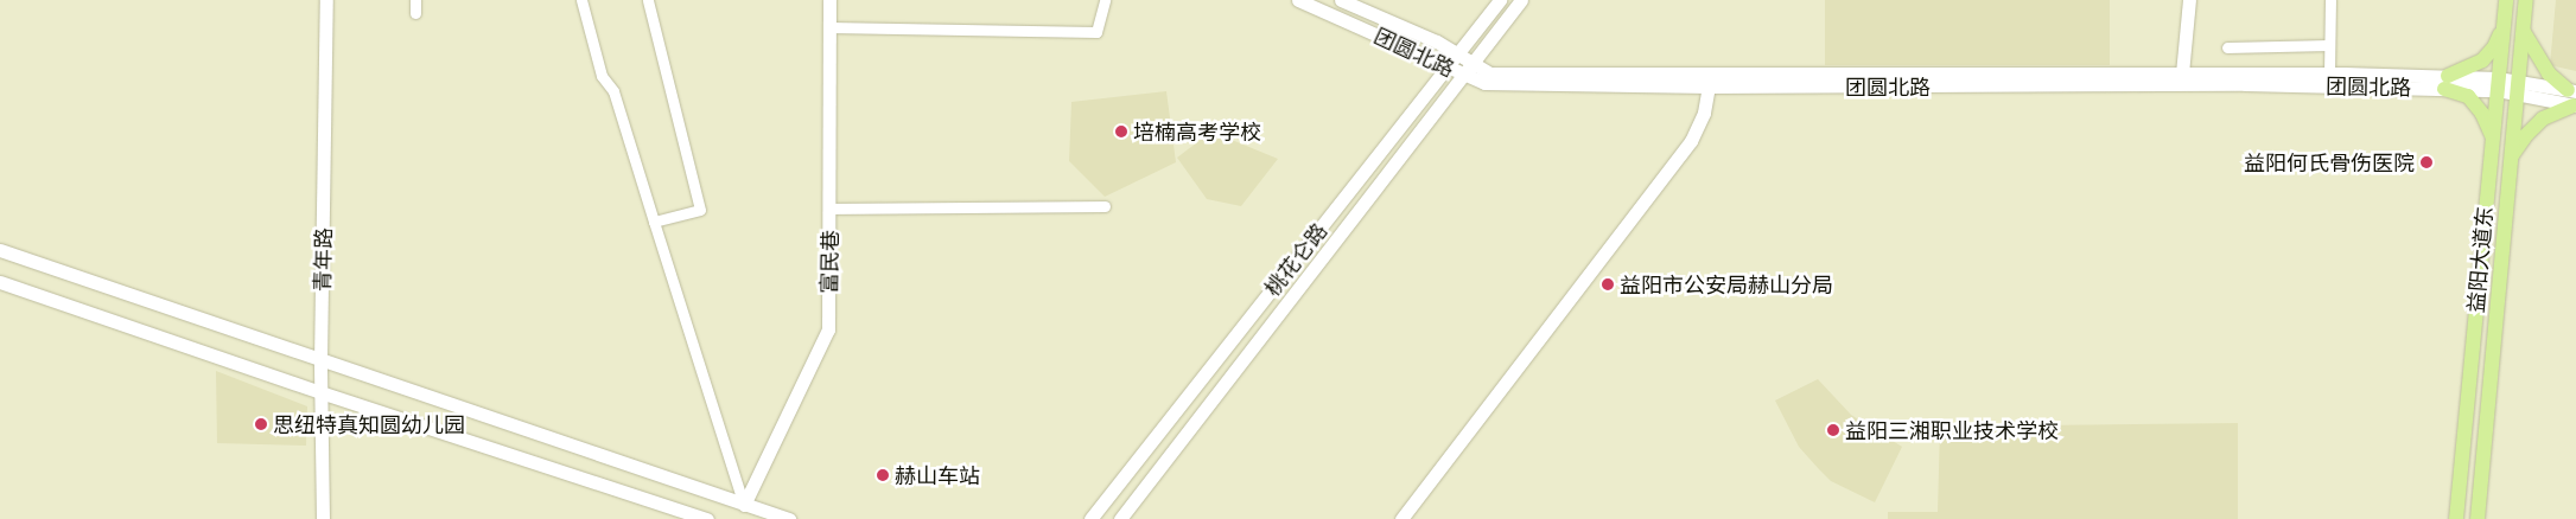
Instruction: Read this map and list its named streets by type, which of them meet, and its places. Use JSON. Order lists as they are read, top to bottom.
{
  "streets": {
    "main road": [
      "团圆北路",
      "青年路",
      "桃花仑路",
      "益阳大道东",
      "富民巷"
    ]
  },
  "crossings": [
    ["团圆北路", "桃花仑路"],
    ["团圆北路", "益阳大道东"]
  ],
  "places": [
    "培楠高考学校",
    "益阳何氏骨伤医院",
    "益阳市公安局赫山分局",
    "思纽特真知圆幼儿园",
    "益阳三湘职业技术学校",
    "赫山车站"
  ]
}
